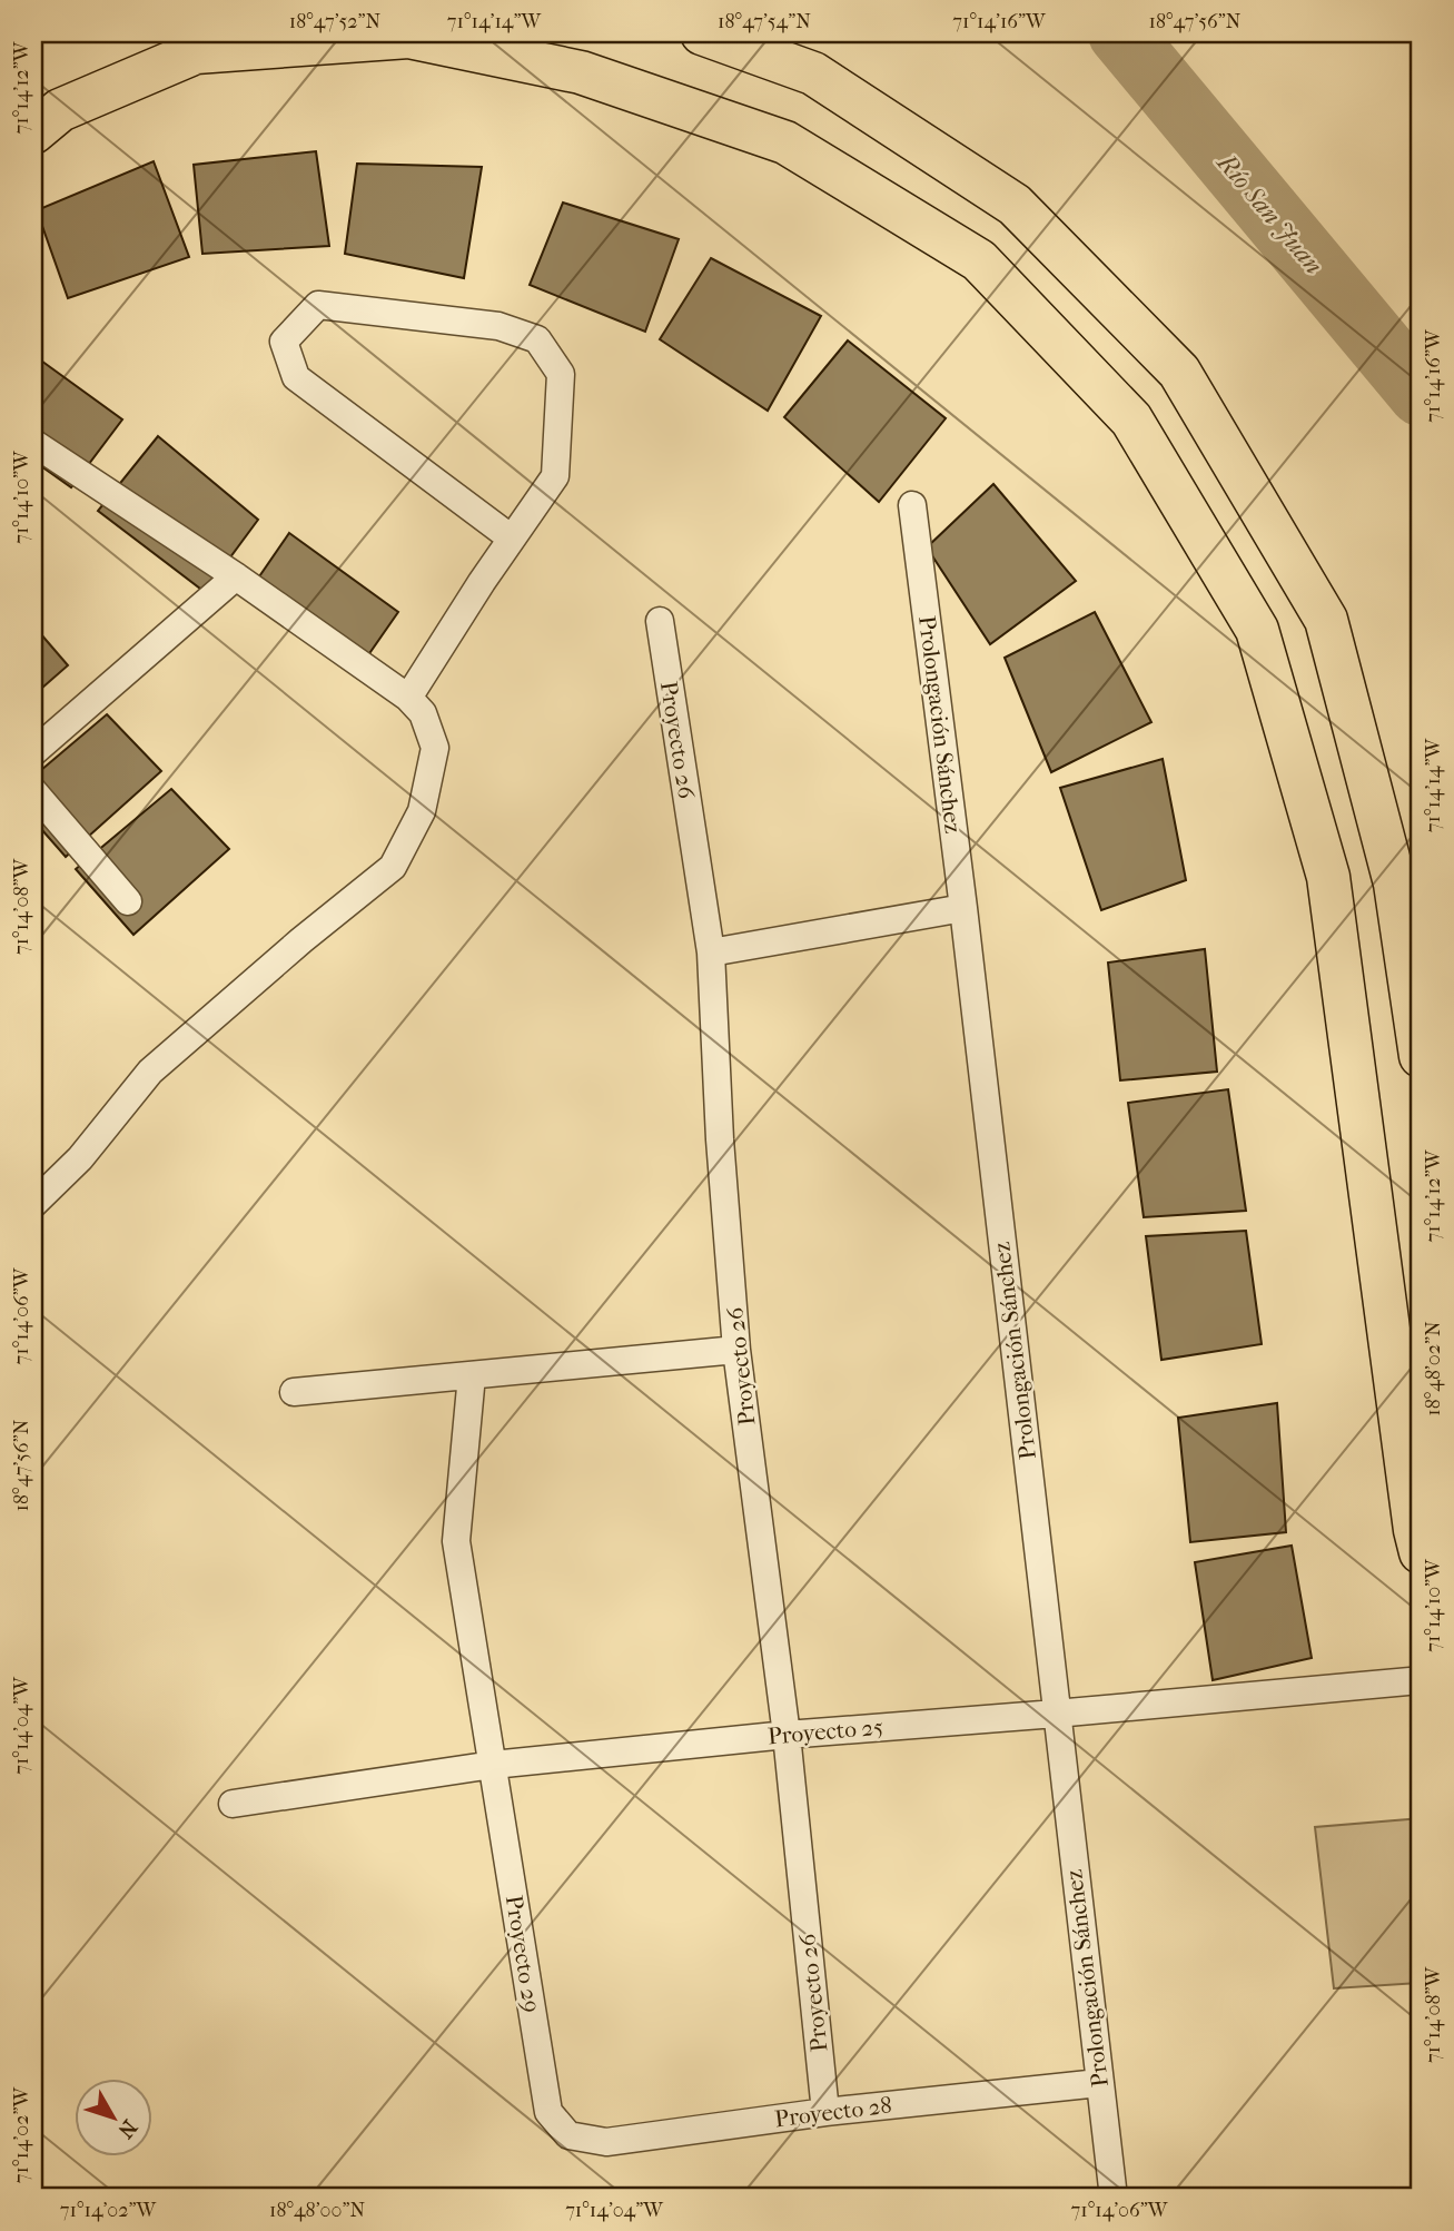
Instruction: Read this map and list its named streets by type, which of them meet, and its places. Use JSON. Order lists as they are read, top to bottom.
{
  "streets": {
    "street": [
      "Prolongación Sánchez",
      "Proyecto 26",
      "Proyecto 25",
      "Proyecto 29",
      "Proyecto 28"
    ]
  },
  "crossings": [
    ["Prolongación Sánchez", "Proyecto 25"],
    ["Prolongación Sánchez", "Proyecto 28"],
    ["Proyecto 26", "Proyecto 25"],
    ["Proyecto 26", "Proyecto 28"],
    ["Proyecto 25", "Proyecto 29"],
    ["Proyecto 29", "Proyecto 28"]
  ],
  "water": ["Río San Juan"],
  "north": "bottom right",
  "coordinates": [
    "18°47'52\"N",
    "71°14'14\"W",
    "18°47'54\"N",
    "71°14'16\"W",
    "18°47'56\"N",
    "71°14'12\"W",
    "71°14'10\"W",
    "71°14'08\"W",
    "71°14'06\"W",
    "18°48'02\"N",
    "71°14'04\"W",
    "71°14'02\"W",
    "18°48'00\"N"
  ]
}
